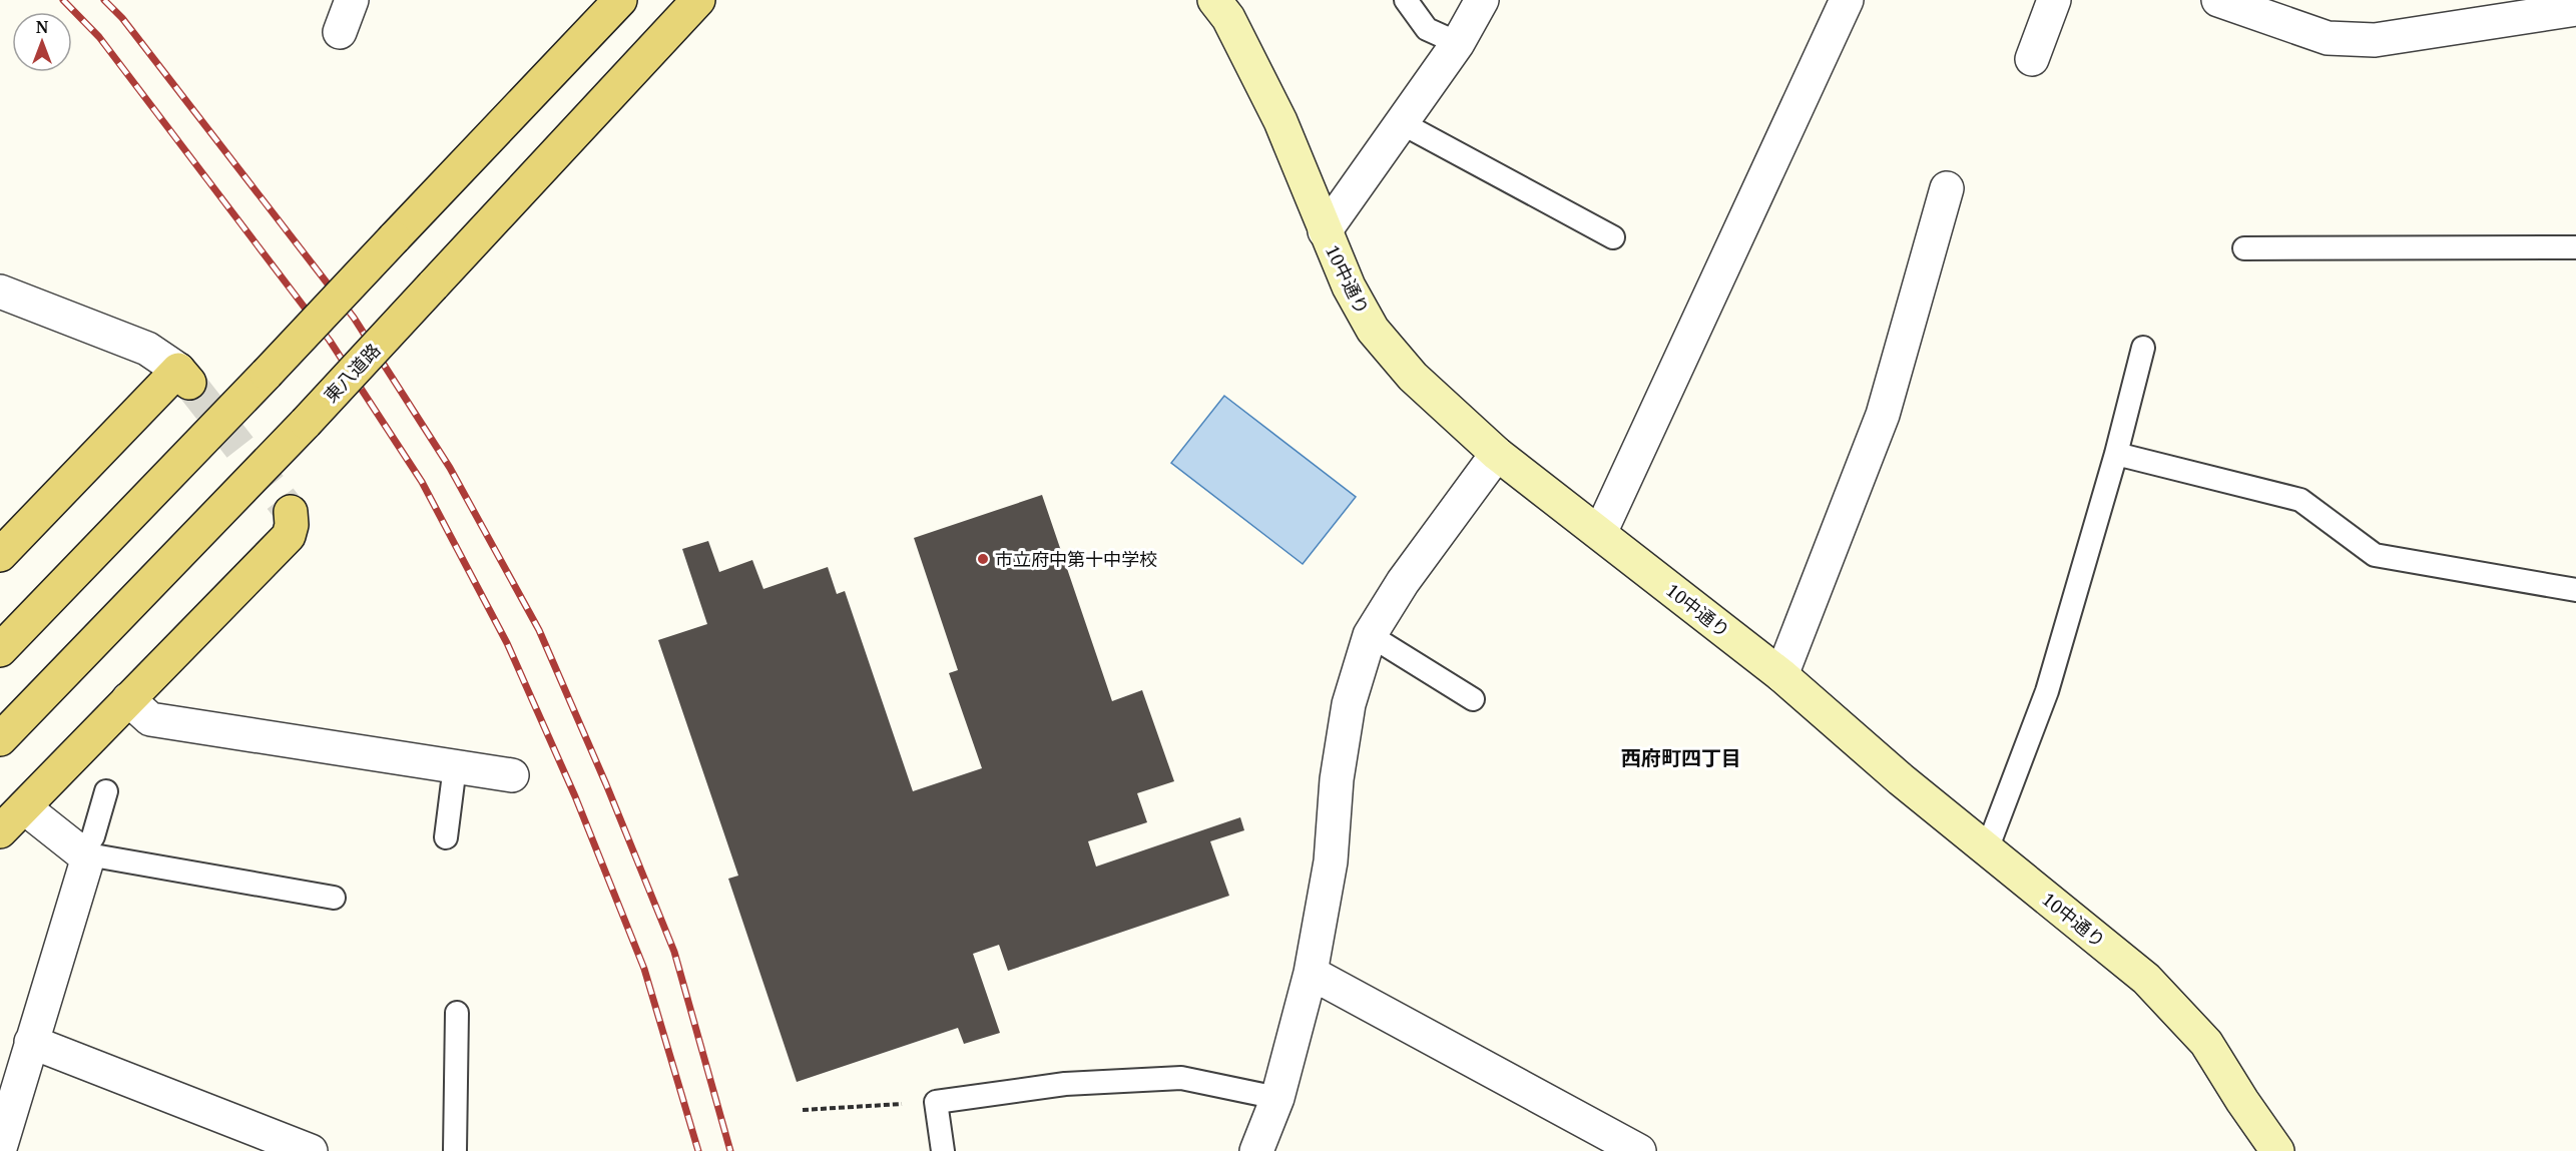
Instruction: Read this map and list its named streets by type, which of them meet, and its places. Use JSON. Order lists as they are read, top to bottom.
{
  "streets": {
    "main road": ["東八道路"],
    "street": ["10中通り"]
  },
  "districts": ["西府町四丁目"],
  "places": ["市立府中第十中学校"],
  "north": "top"
}
